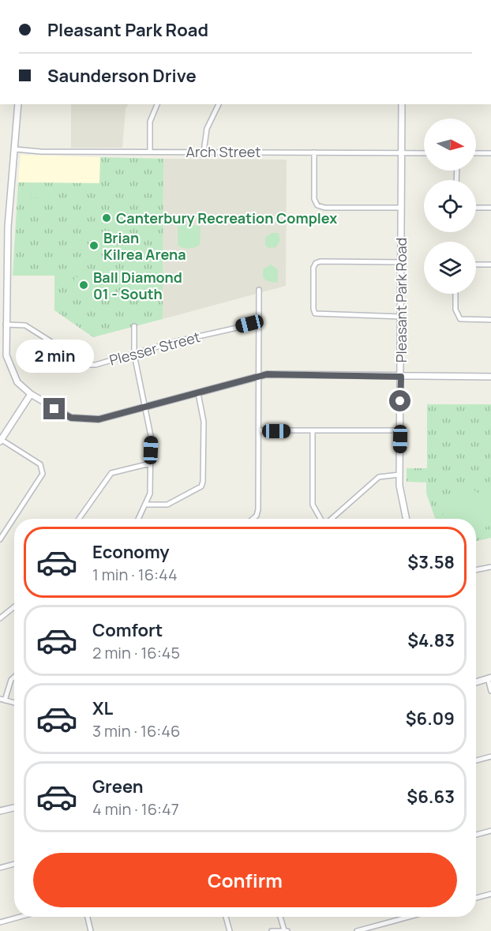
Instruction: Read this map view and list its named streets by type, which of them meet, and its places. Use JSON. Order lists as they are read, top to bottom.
{
  "streets": {
    "street": ["Arch Street", "Pleasant Park Road", "Plesser Street"]
  },
  "crossings": [
    ["Arch Street", "Pleasant Park Road"]
  ],
  "places": ["Canterbury Recreation Complex", "Brian Kilrea Arena", "Ball Diamond 01 - South"],
  "north": "right",
  "page": {
    "banner": ["Pleasant Park Road", "Saunderson Drive"],
    "bubble": "2 min",
    "list": [
      {
        "name": "Economy",
        "note": "1 min · 16:44",
        "value": "$3.58"
      },
      {
        "name": "Comfort",
        "note": "2 min · 16:45",
        "value": "$4.83"
      },
      {
        "name": "XL",
        "note": "3 min · 16:46",
        "value": "$6.09"
      },
      {
        "name": "Green",
        "note": "4 min · 16:47",
        "value": "$6.63"
      }
    ],
    "buttons": "Confirm"
  }
}
